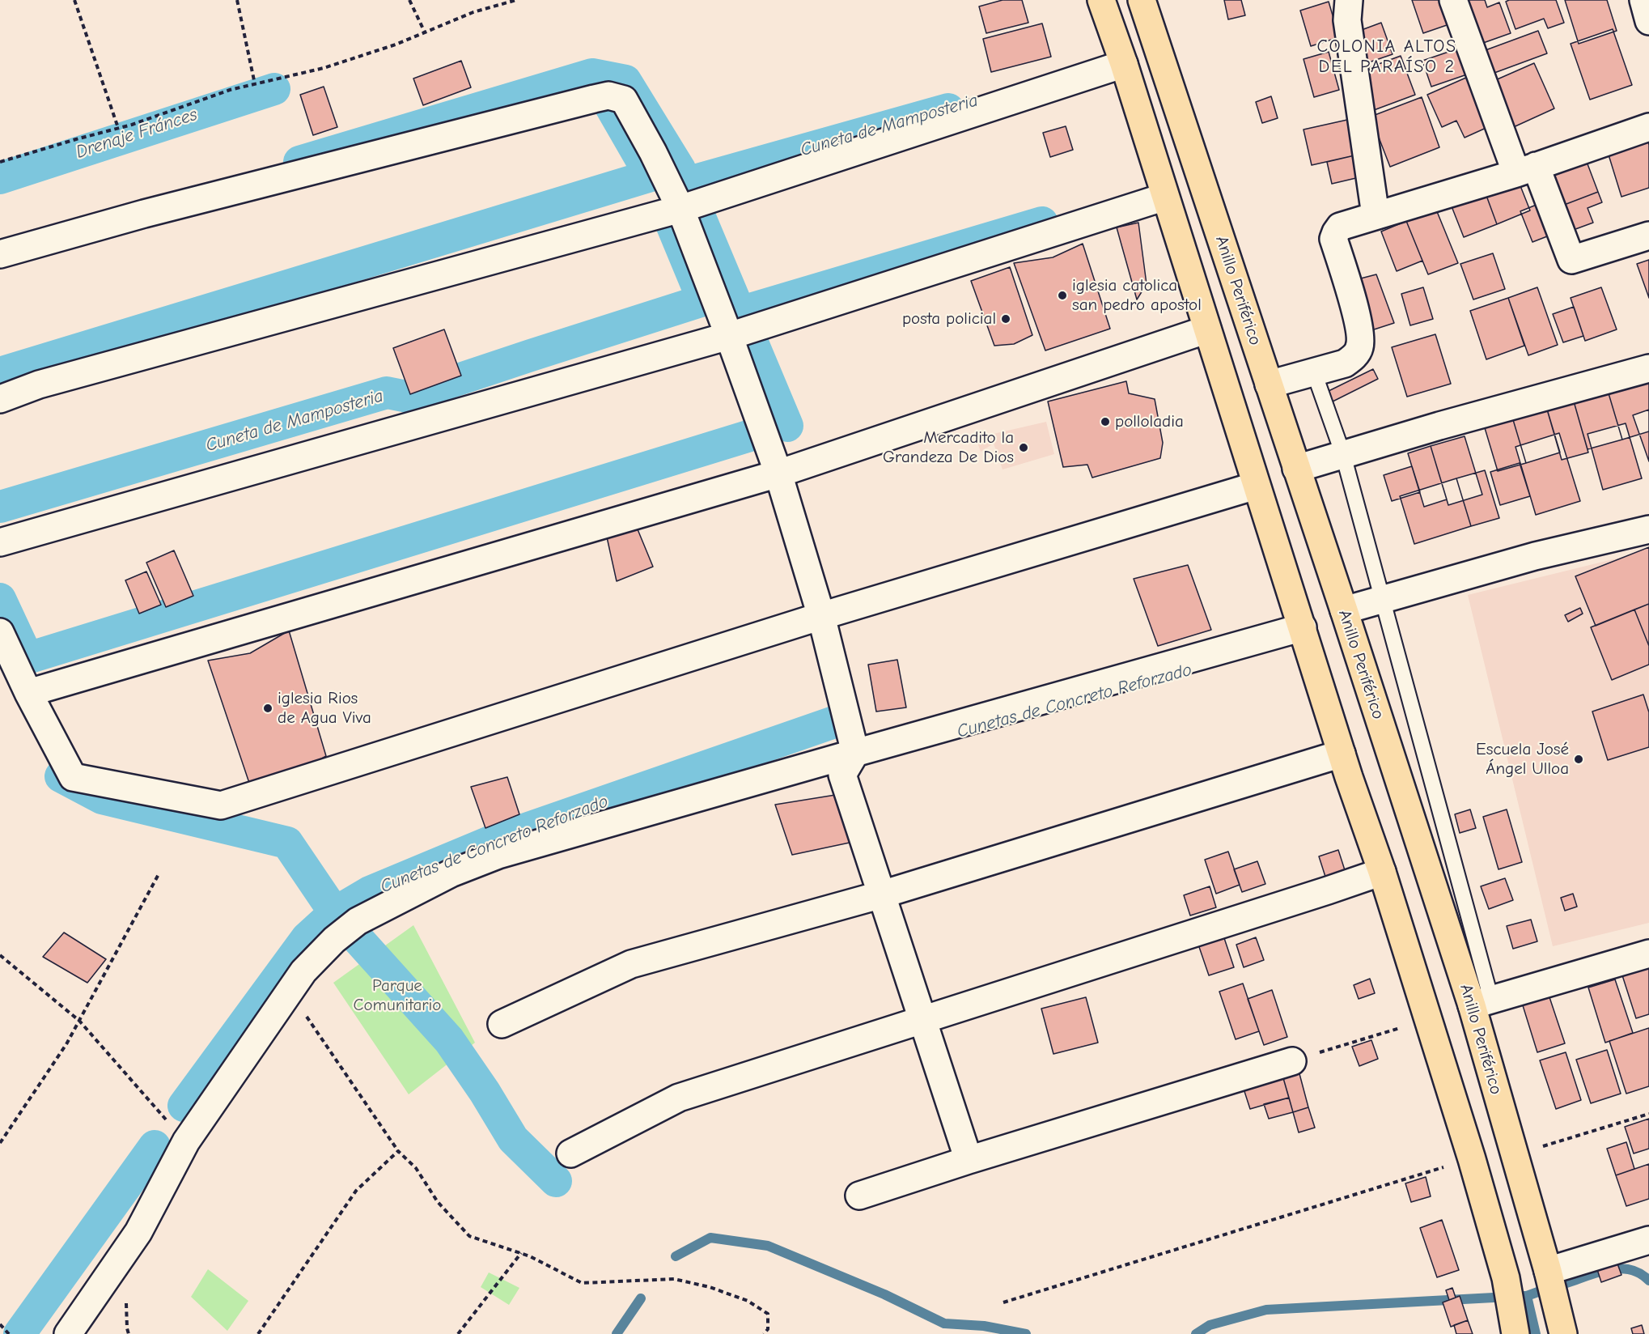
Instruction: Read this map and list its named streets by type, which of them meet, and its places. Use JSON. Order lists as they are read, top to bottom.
{
  "streets": {
    "highway": ["Anillo Periférico"]
  },
  "districts": ["COLONIA ALTOS DEL PARAÍSO 2"],
  "water": ["Cuneta de Mamposteria", "Drenaje Fránces", "Cunetas de Concreto Reforzado"],
  "parks": ["Parque Comunitario"],
  "places": [
    "iglesia catolica san pedro apostol",
    "posta policial",
    "polloladia",
    "Mercadito la Grandeza De Dios",
    "iglesia Rios de Agua Viva",
    "Escuela José Ángel Ulloa"
  ]
}
